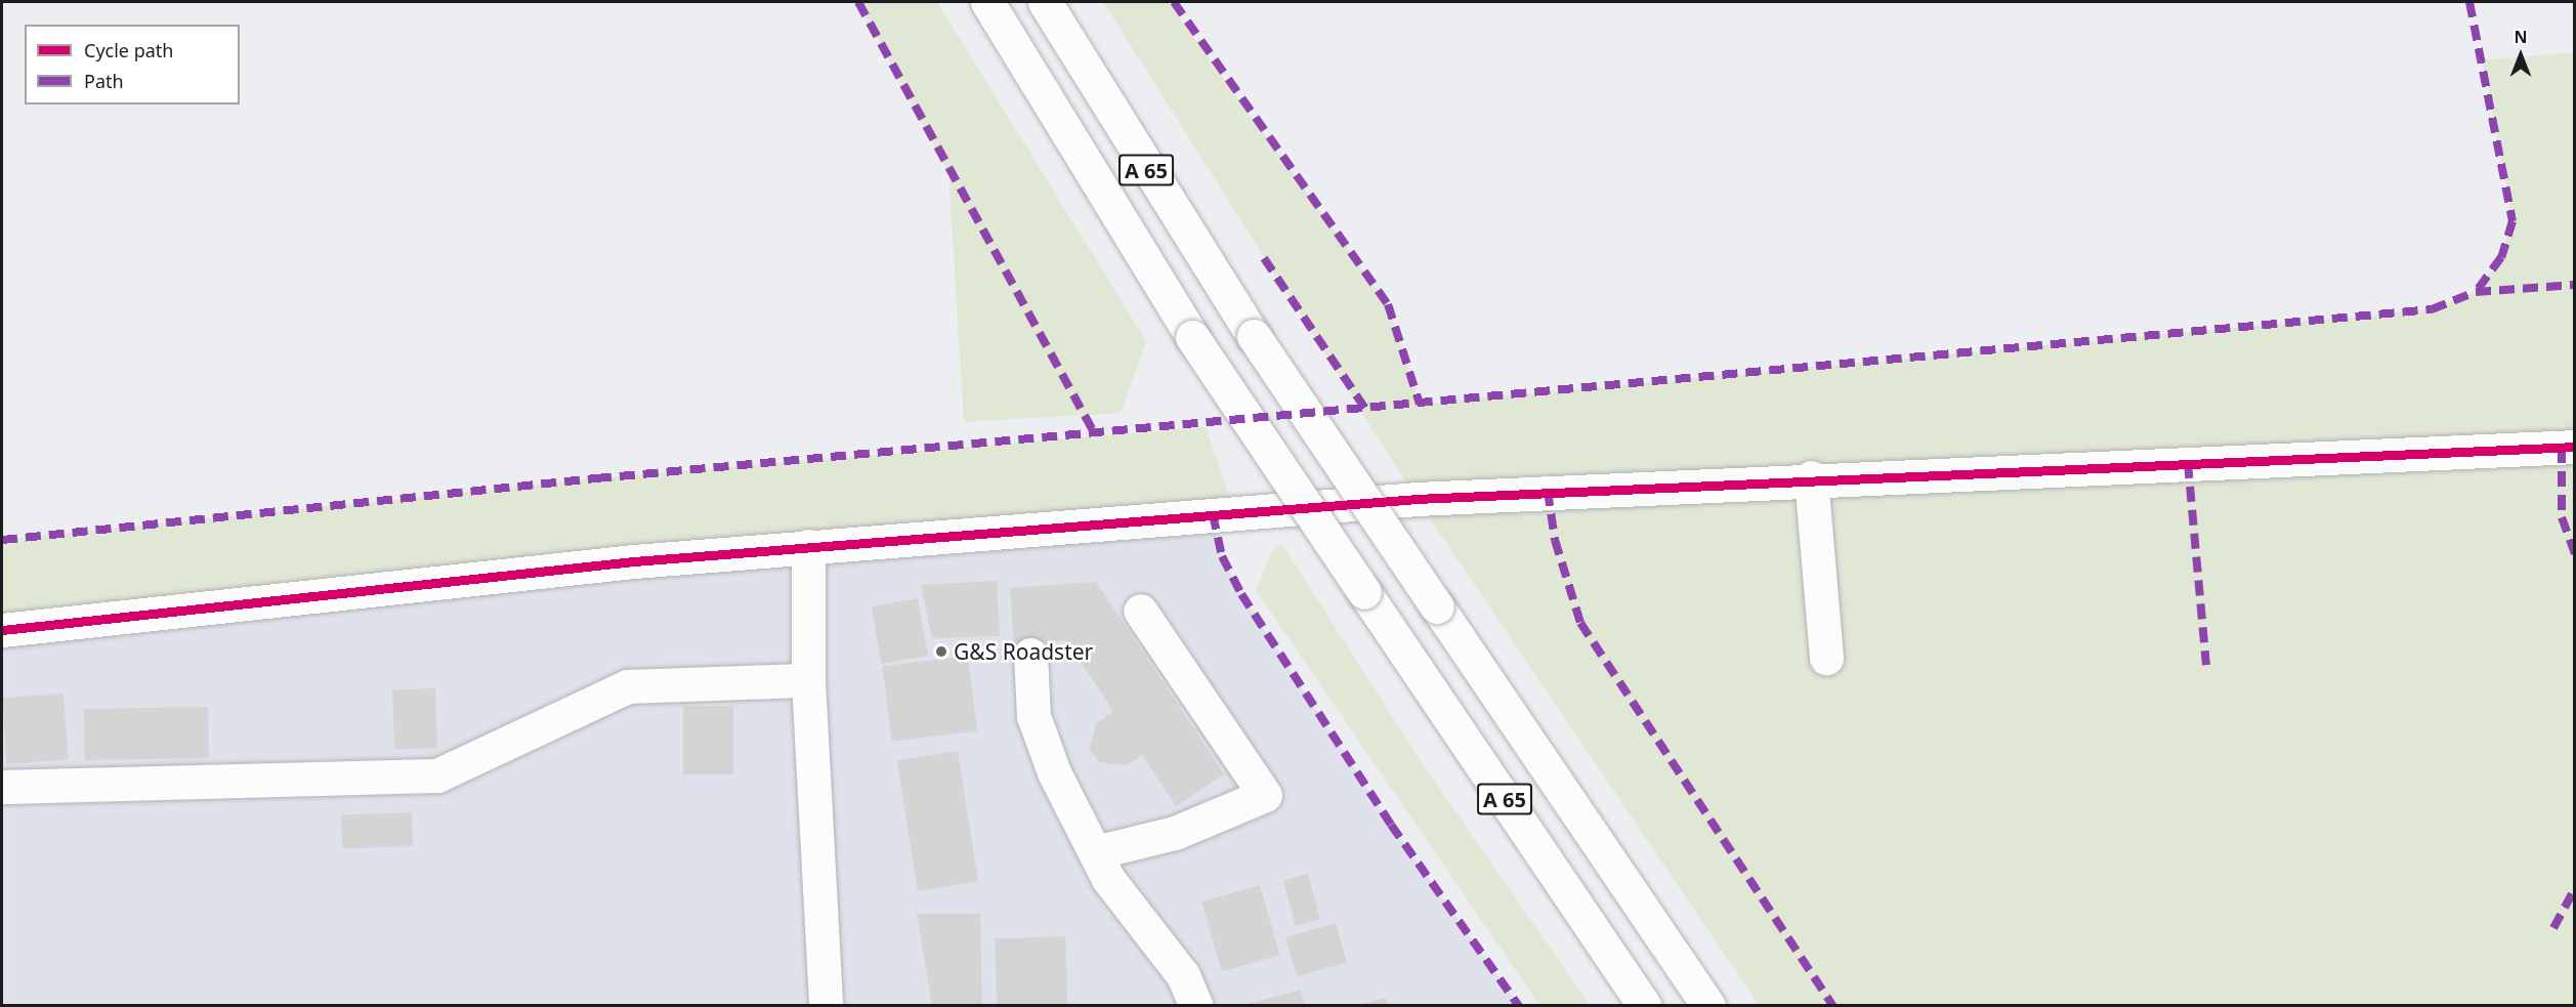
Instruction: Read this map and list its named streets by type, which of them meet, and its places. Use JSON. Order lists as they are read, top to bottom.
{
  "streets": {
    "main road": ["A 65"]
  },
  "places": ["G&S Roadster"],
  "legend": ["Cycle path", "Path"],
  "north": "top"
}
